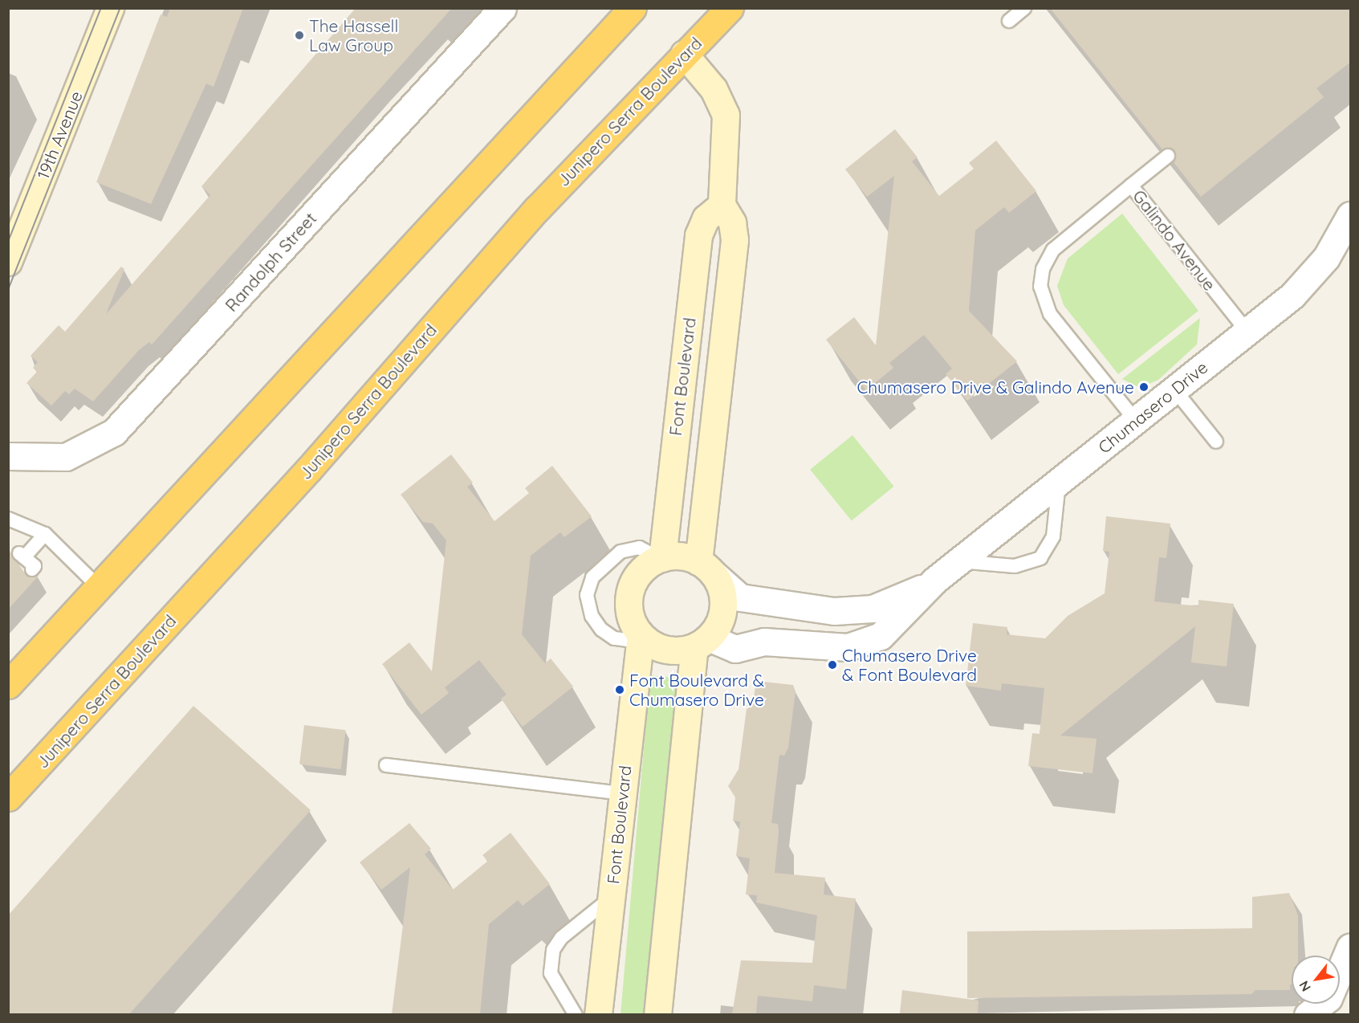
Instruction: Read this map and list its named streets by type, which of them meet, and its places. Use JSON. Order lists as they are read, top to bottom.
{
  "streets": {
    "highway": ["Junipero Serra Boulevard"],
    "street": [
      "19th Avenue",
      "Randolph Street",
      "Font Boulevard",
      "Chumasero Drive"
    ],
    "lane": ["Galindo Avenue"]
  },
  "crossings": [
    ["Junipero Serra Boulevard", "Font Boulevard"],
    ["Galindo Avenue", "Chumasero Drive"],
    ["Font Boulevard", "Chumasero Drive"]
  ],
  "places": [
    "The Hassell Law Group",
    "Chumasero Drive & Galindo Avenue",
    "Chumasero Drive & Font Boulevard",
    "Font Boulevard & Chumasero Drive"
  ],
  "north": "bottom left"
}
